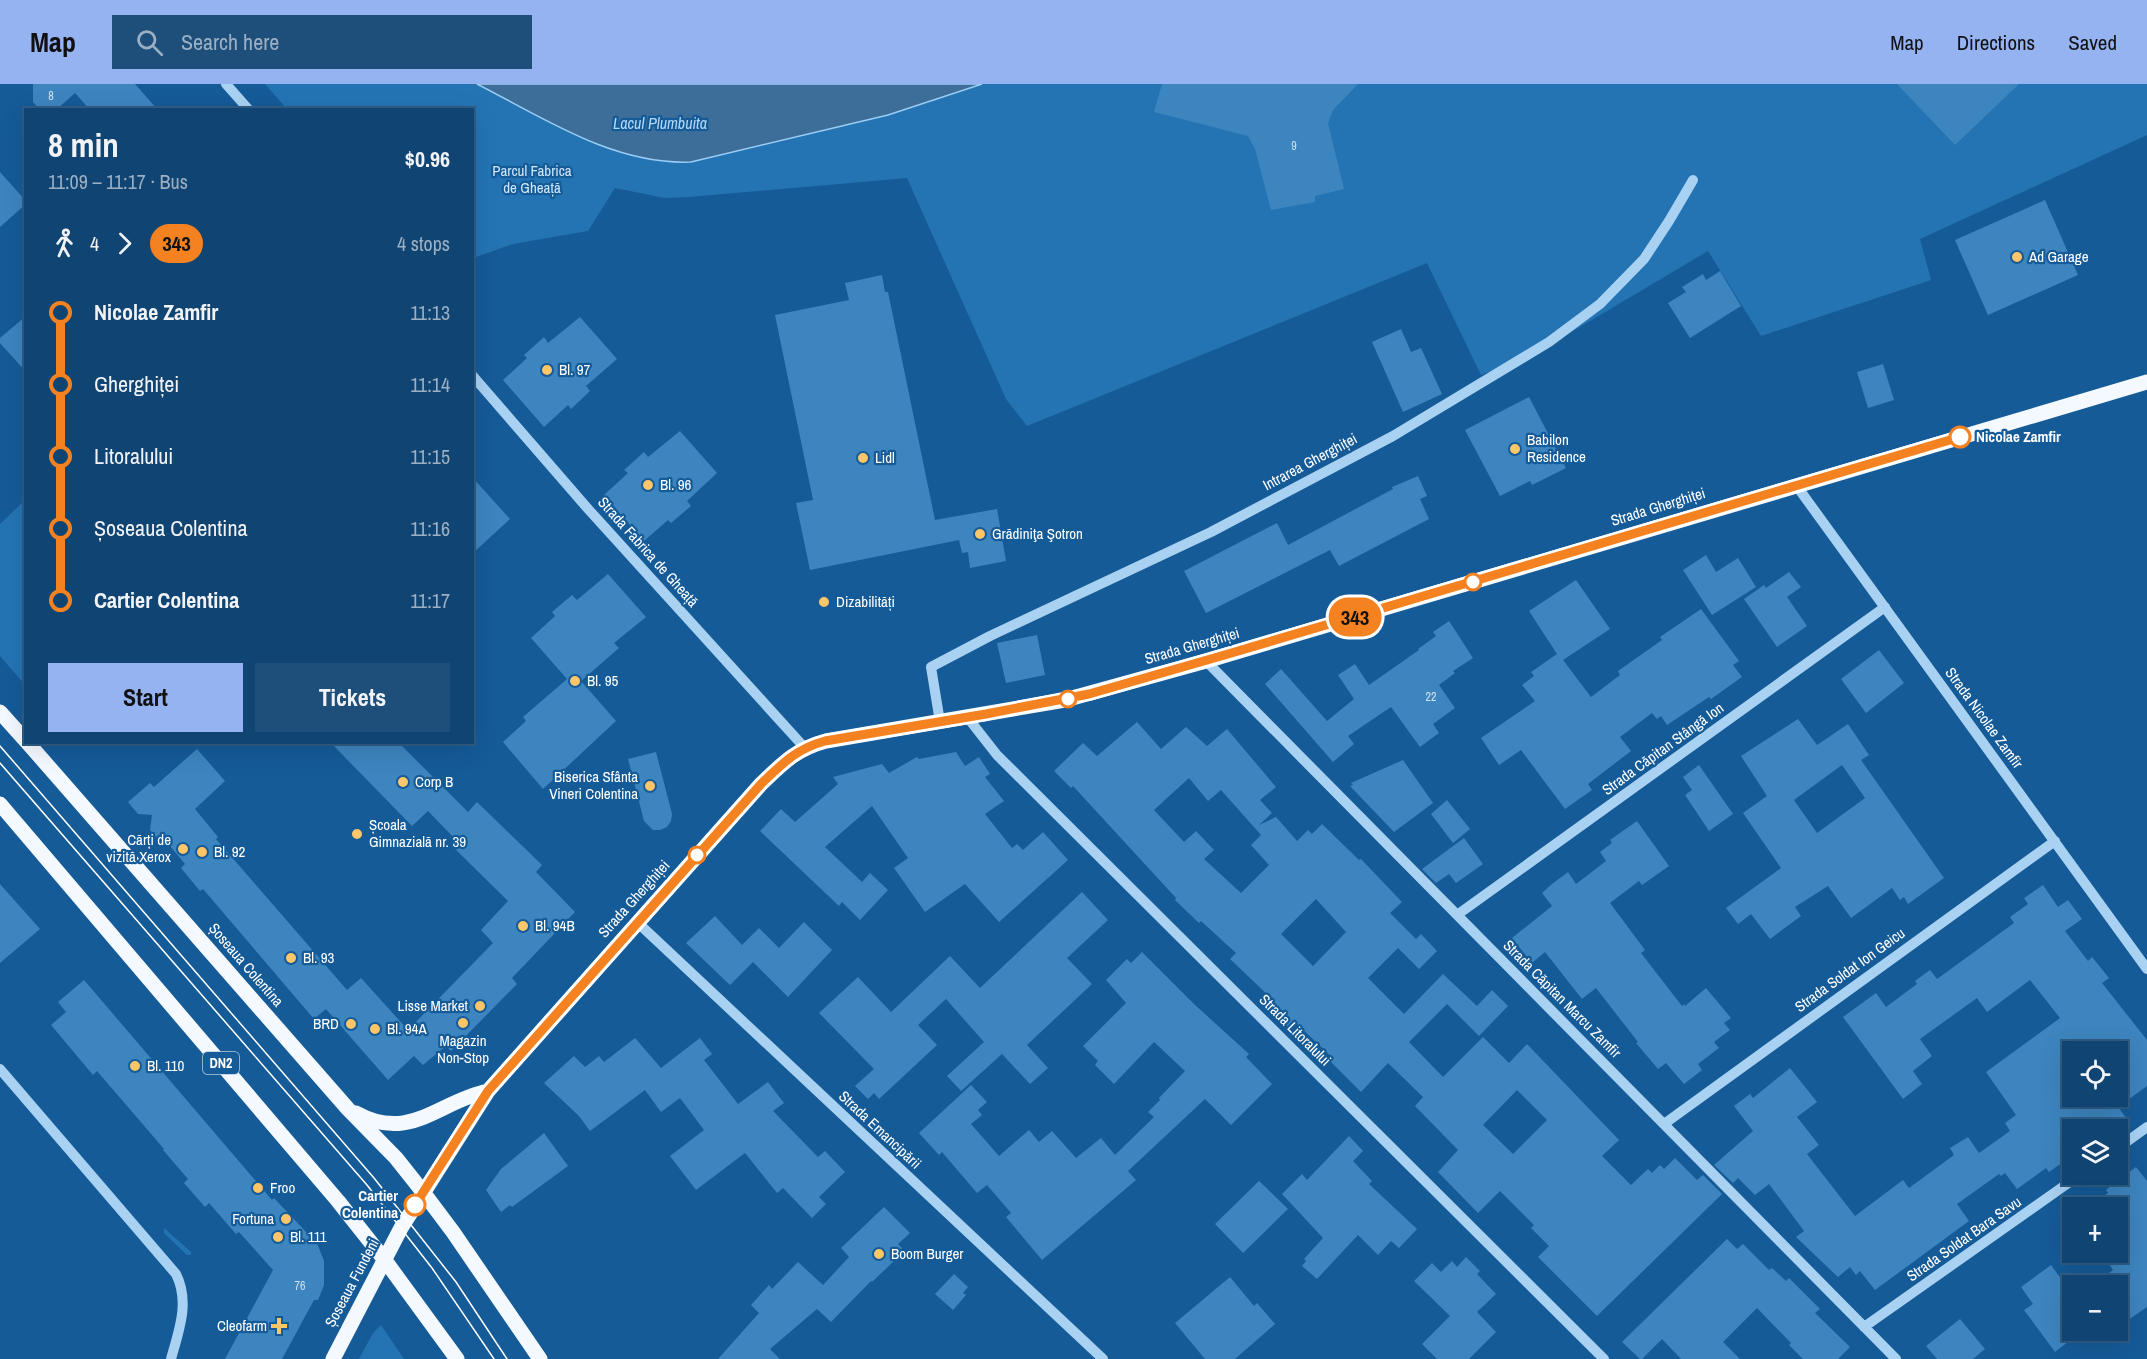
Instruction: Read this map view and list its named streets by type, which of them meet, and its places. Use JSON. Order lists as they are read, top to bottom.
{
  "streets": {
    "main road": [
      "Strada Gherghiței",
      "Șoseaua Colentina",
      "DN2",
      "Șoseaua Fundeni"
    ],
    "street": [
      "Intrarea Gherghiței",
      "Strada Fabrica de Gheață",
      "Strada Nicolae Zamfir",
      "Strada Căpitan Stângă Ion",
      "Strada Soldat Ion Geicu",
      "Strada Căpitan Marcu Zamfir",
      "Strada Litoralului",
      "Strada Emancipării",
      "Strada Soldat Bara Savu"
    ]
  },
  "crossings": [
    ["Intrarea Gherghiței", "Strada Gherghiței"],
    ["Strada Gherghiței", "Strada Fabrica de Gheață"],
    ["Strada Gherghiței", "Strada Nicolae Zamfir"],
    ["Strada Gherghiței", "Șoseaua Colentina"],
    ["Strada Gherghiței", "Strada Căpitan Marcu Zamfir"],
    ["Strada Gherghiței", "Strada Litoralului"],
    ["Strada Gherghiței", "Strada Emancipării"],
    ["Strada Gherghiței", "Șoseaua Fundeni"],
    ["Strada Nicolae Zamfir", "Strada Căpitan Stângă Ion"],
    ["Strada Nicolae Zamfir", "Strada Soldat Ion Geicu"],
    ["Strada Căpitan Stângă Ion", "Strada Căpitan Marcu Zamfir"],
    ["Șoseaua Colentina", "Șoseaua Fundeni"],
    ["Strada Soldat Ion Geicu", "Strada Căpitan Marcu Zamfir"],
    ["Strada Căpitan Marcu Zamfir", "Strada Soldat Bara Savu"],
    ["DN2", "Șoseaua Fundeni"]
  ],
  "water": ["Lacul Plumbuita"],
  "parks": ["Parcul Fabrica de Gheață"],
  "places": {
    "other": [
      "Ad Garage",
      "Bl. 97",
      "Nicolae Zamfir",
      "Babilon Residence",
      "Lidl",
      "Bl. 96",
      "Grădiniţa Şotron",
      "Dizabilități",
      "Bl. 95",
      "Corp B",
      "Biserica Sfânta Vineri Colentina",
      "Școala Gimnazială nr. 39",
      "Cărți de vizită Xerox",
      "Bl. 92",
      "Bl. 94B",
      "Bl. 93",
      "Lisse Market",
      "Magazin Non-Stop",
      "BRD",
      "Bl. 94A",
      "Bl. 110",
      "Froo",
      "Cartier Colentina",
      "Fortuna",
      "Bl. 111",
      "Boom Burger"
    ],
    "health": ["Cleofarm"]
  },
  "lines": ["bus line 343"],
  "house_numbers": [
    "8",
    "9",
    "22",
    "76"
  ],
  "page": {
    "header": "Map",
    "search": "Search here",
    "nav": ["Map", "Directions", "Saved"],
    "on_map": "343",
    "heading": ["8 min", "11:09 – 11:17 · Bus", "$0.96"],
    "legs": ["4", "343", "4 stops"],
    "list": [
      {
        "name": "Nicolae Zamfir",
        "value": "11:13"
      },
      {
        "name": "Gherghiței",
        "value": "11:14"
      },
      {
        "name": "Litoralului",
        "value": "11:15"
      },
      {
        "name": "Șoseaua Colentina",
        "value": "11:16"
      },
      {
        "name": "Cartier Colentina",
        "value": "11:17"
      }
    ],
    "buttons": ["Start", "Tickets"],
    "map_buttons": ["+", "−"]
  }
}
